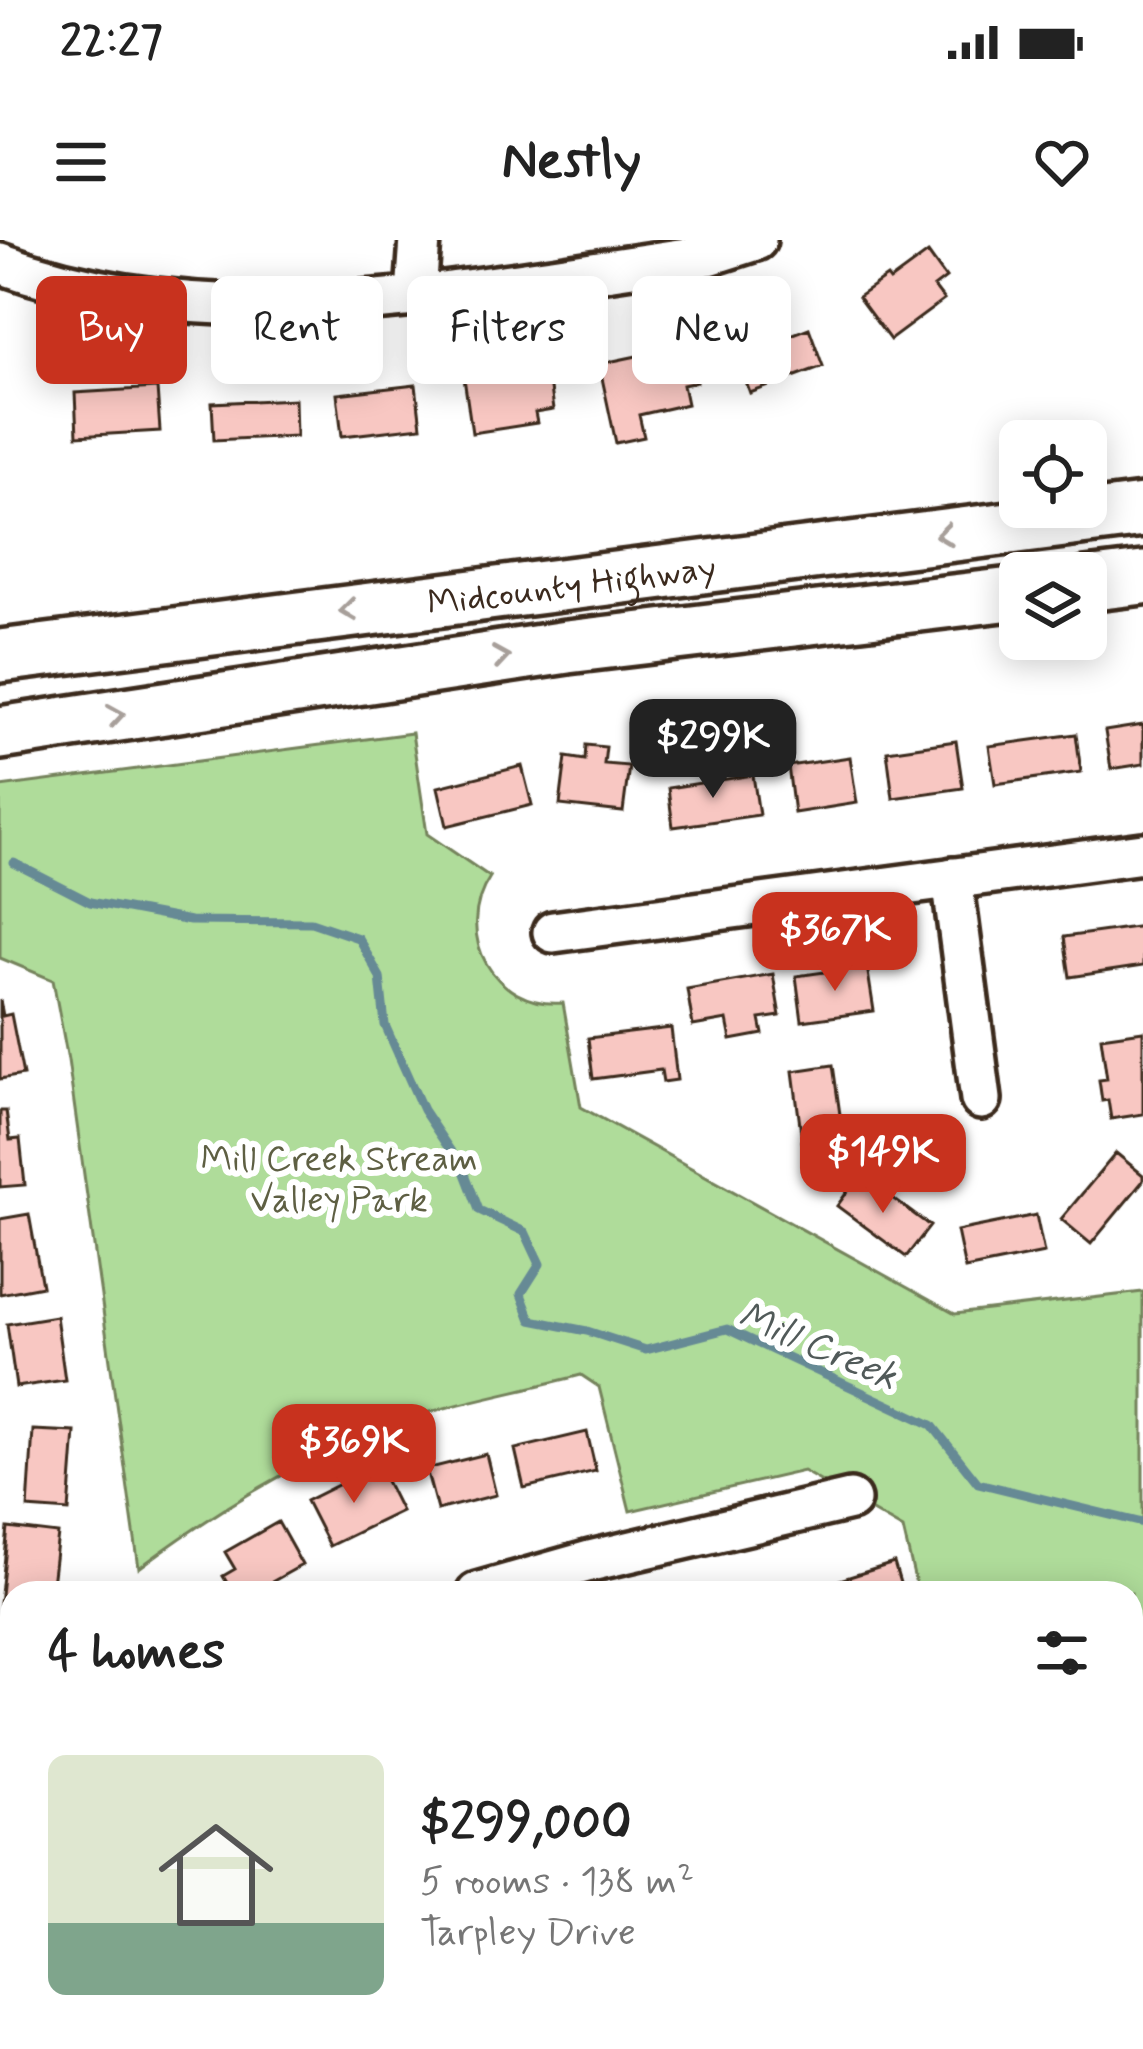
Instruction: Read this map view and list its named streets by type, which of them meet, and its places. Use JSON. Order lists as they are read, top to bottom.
{
  "streets": {
    "main road": ["Midcounty Highway"]
  },
  "water": ["Mill Creek"],
  "parks": ["Mill Creek Stream Valley Park"],
  "page": {
    "status": "22:27",
    "header": "Nestly",
    "chip": [
      "Buy",
      "Rent",
      "Filters",
      "New"
    ],
    "price": [
      "$299K",
      "$367K",
      "$149K",
      "$369K"
    ],
    "heading": "4 homes",
    "list": [
      {
        "name": "$299,000",
        "note": "5 rooms · 138 m² · Tarpley Drive"
      }
    ]
  }
}
